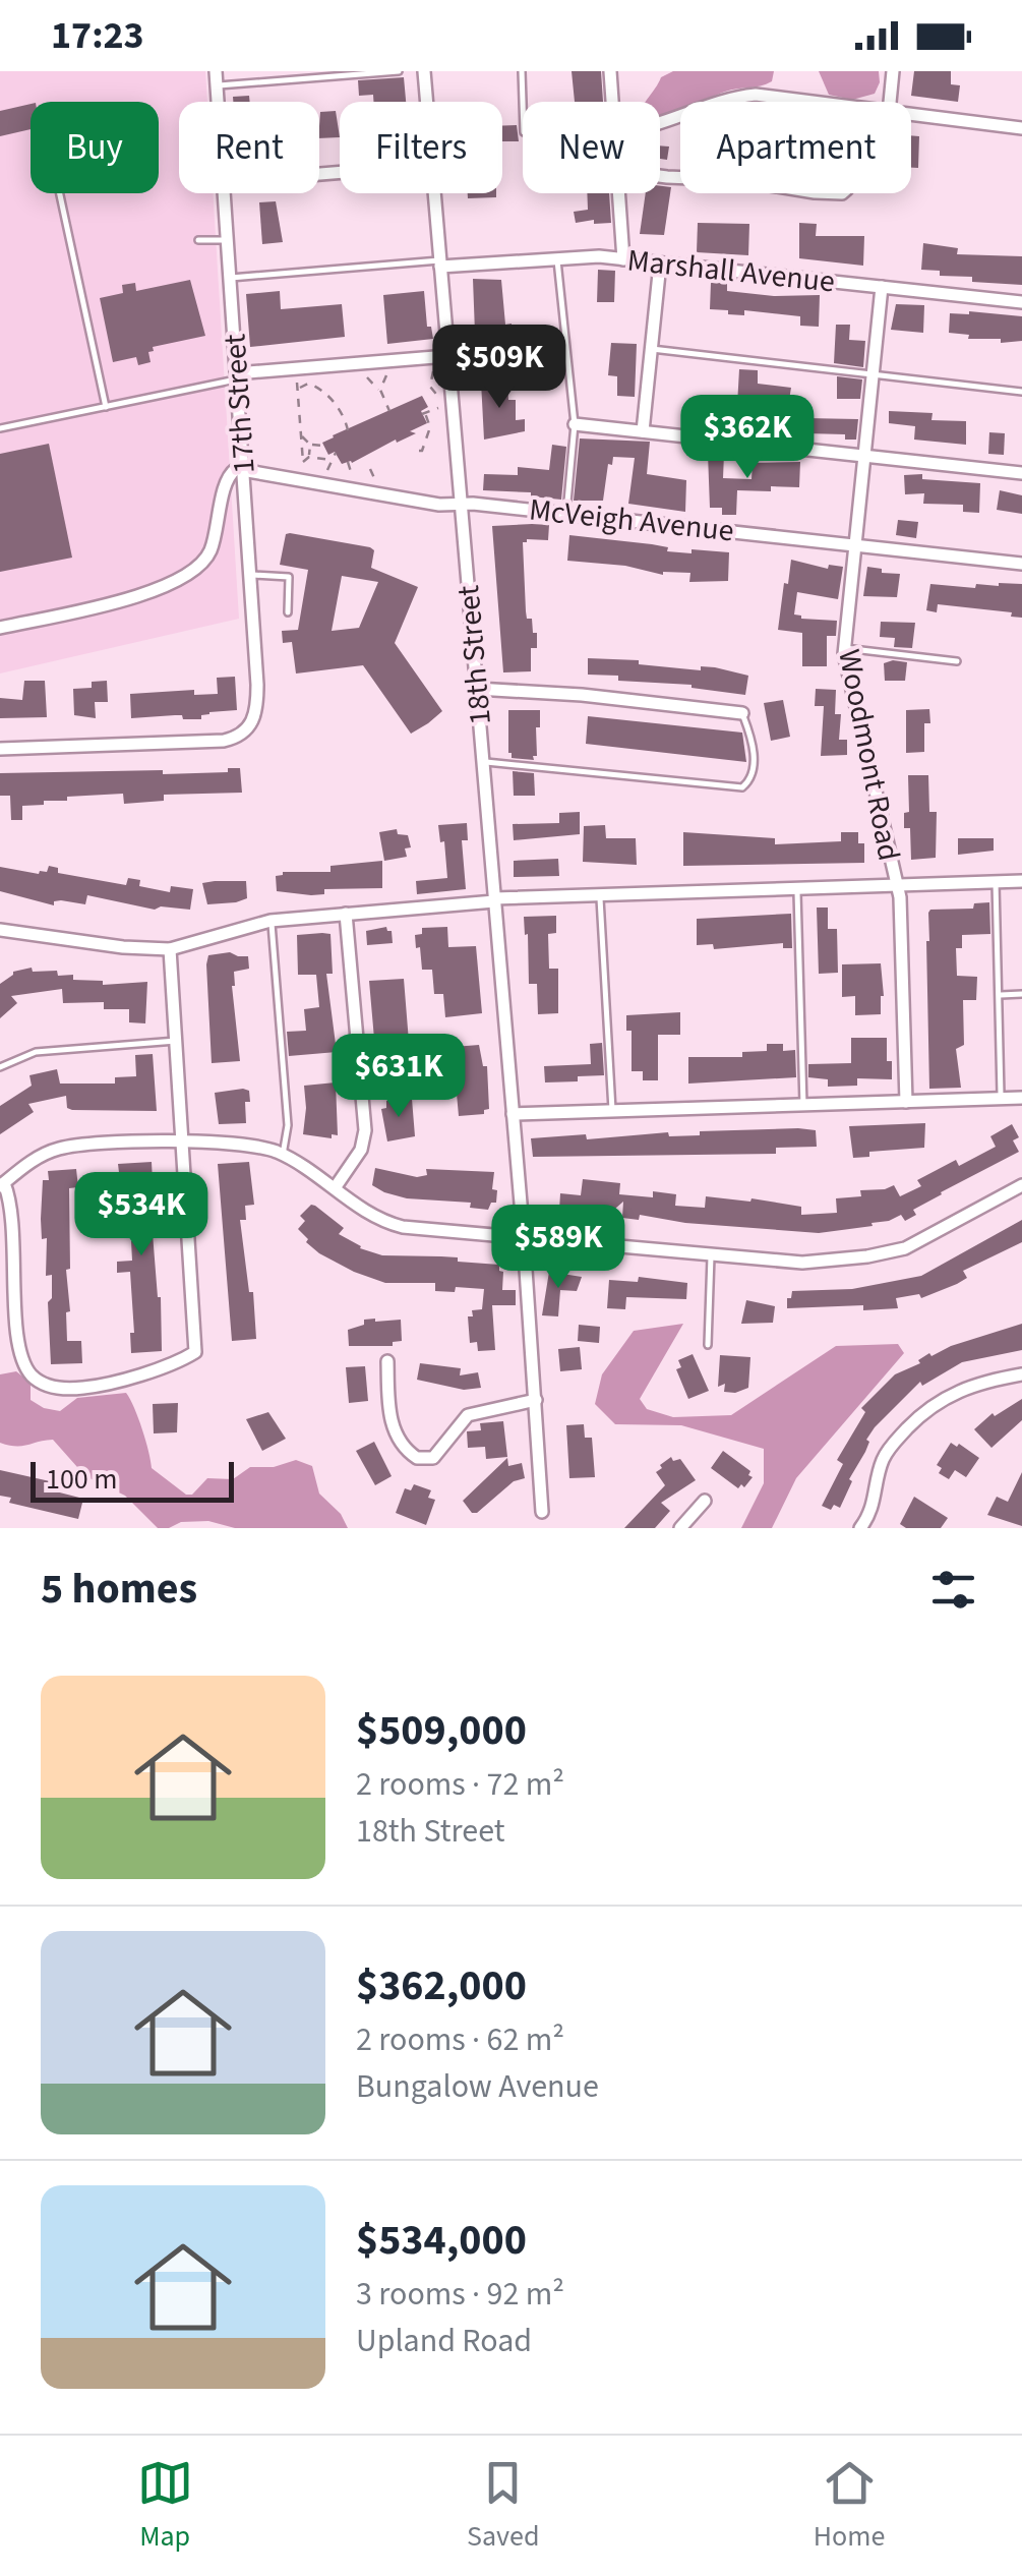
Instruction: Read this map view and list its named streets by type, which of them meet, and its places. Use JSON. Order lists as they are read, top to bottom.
{
  "streets": {
    "street": [
      "Marshall Avenue",
      "17th Street",
      "McVeigh Avenue",
      "18th Street",
      "Woodmont Road"
    ]
  },
  "crossings": [
    ["Marshall Avenue", "18th Street"],
    ["Marshall Avenue", "Woodmont Road"],
    ["17th Street", "McVeigh Avenue"],
    ["McVeigh Avenue", "18th Street"],
    ["McVeigh Avenue", "Woodmont Road"]
  ],
  "scale_bar": "100 m",
  "page": {
    "status": "17:23",
    "chip": [
      "Buy",
      "Rent",
      "Filters",
      "New",
      "Apartment"
    ],
    "price": [
      "$509K",
      "$362K",
      "$631K",
      "$534K",
      "$589K"
    ],
    "scale": "100 m",
    "heading": "5 homes",
    "list": [
      {
        "name": "$509,000",
        "note": "2 rooms · 72 m² · 18th Street"
      },
      {
        "name": "$362,000",
        "note": "2 rooms · 62 m² · Bungalow Avenue"
      },
      {
        "name": "$534,000",
        "note": "3 rooms · 92 m² · Upland Road"
      }
    ],
    "tabs": ["Map", "Saved", "Home"]
  }
}
